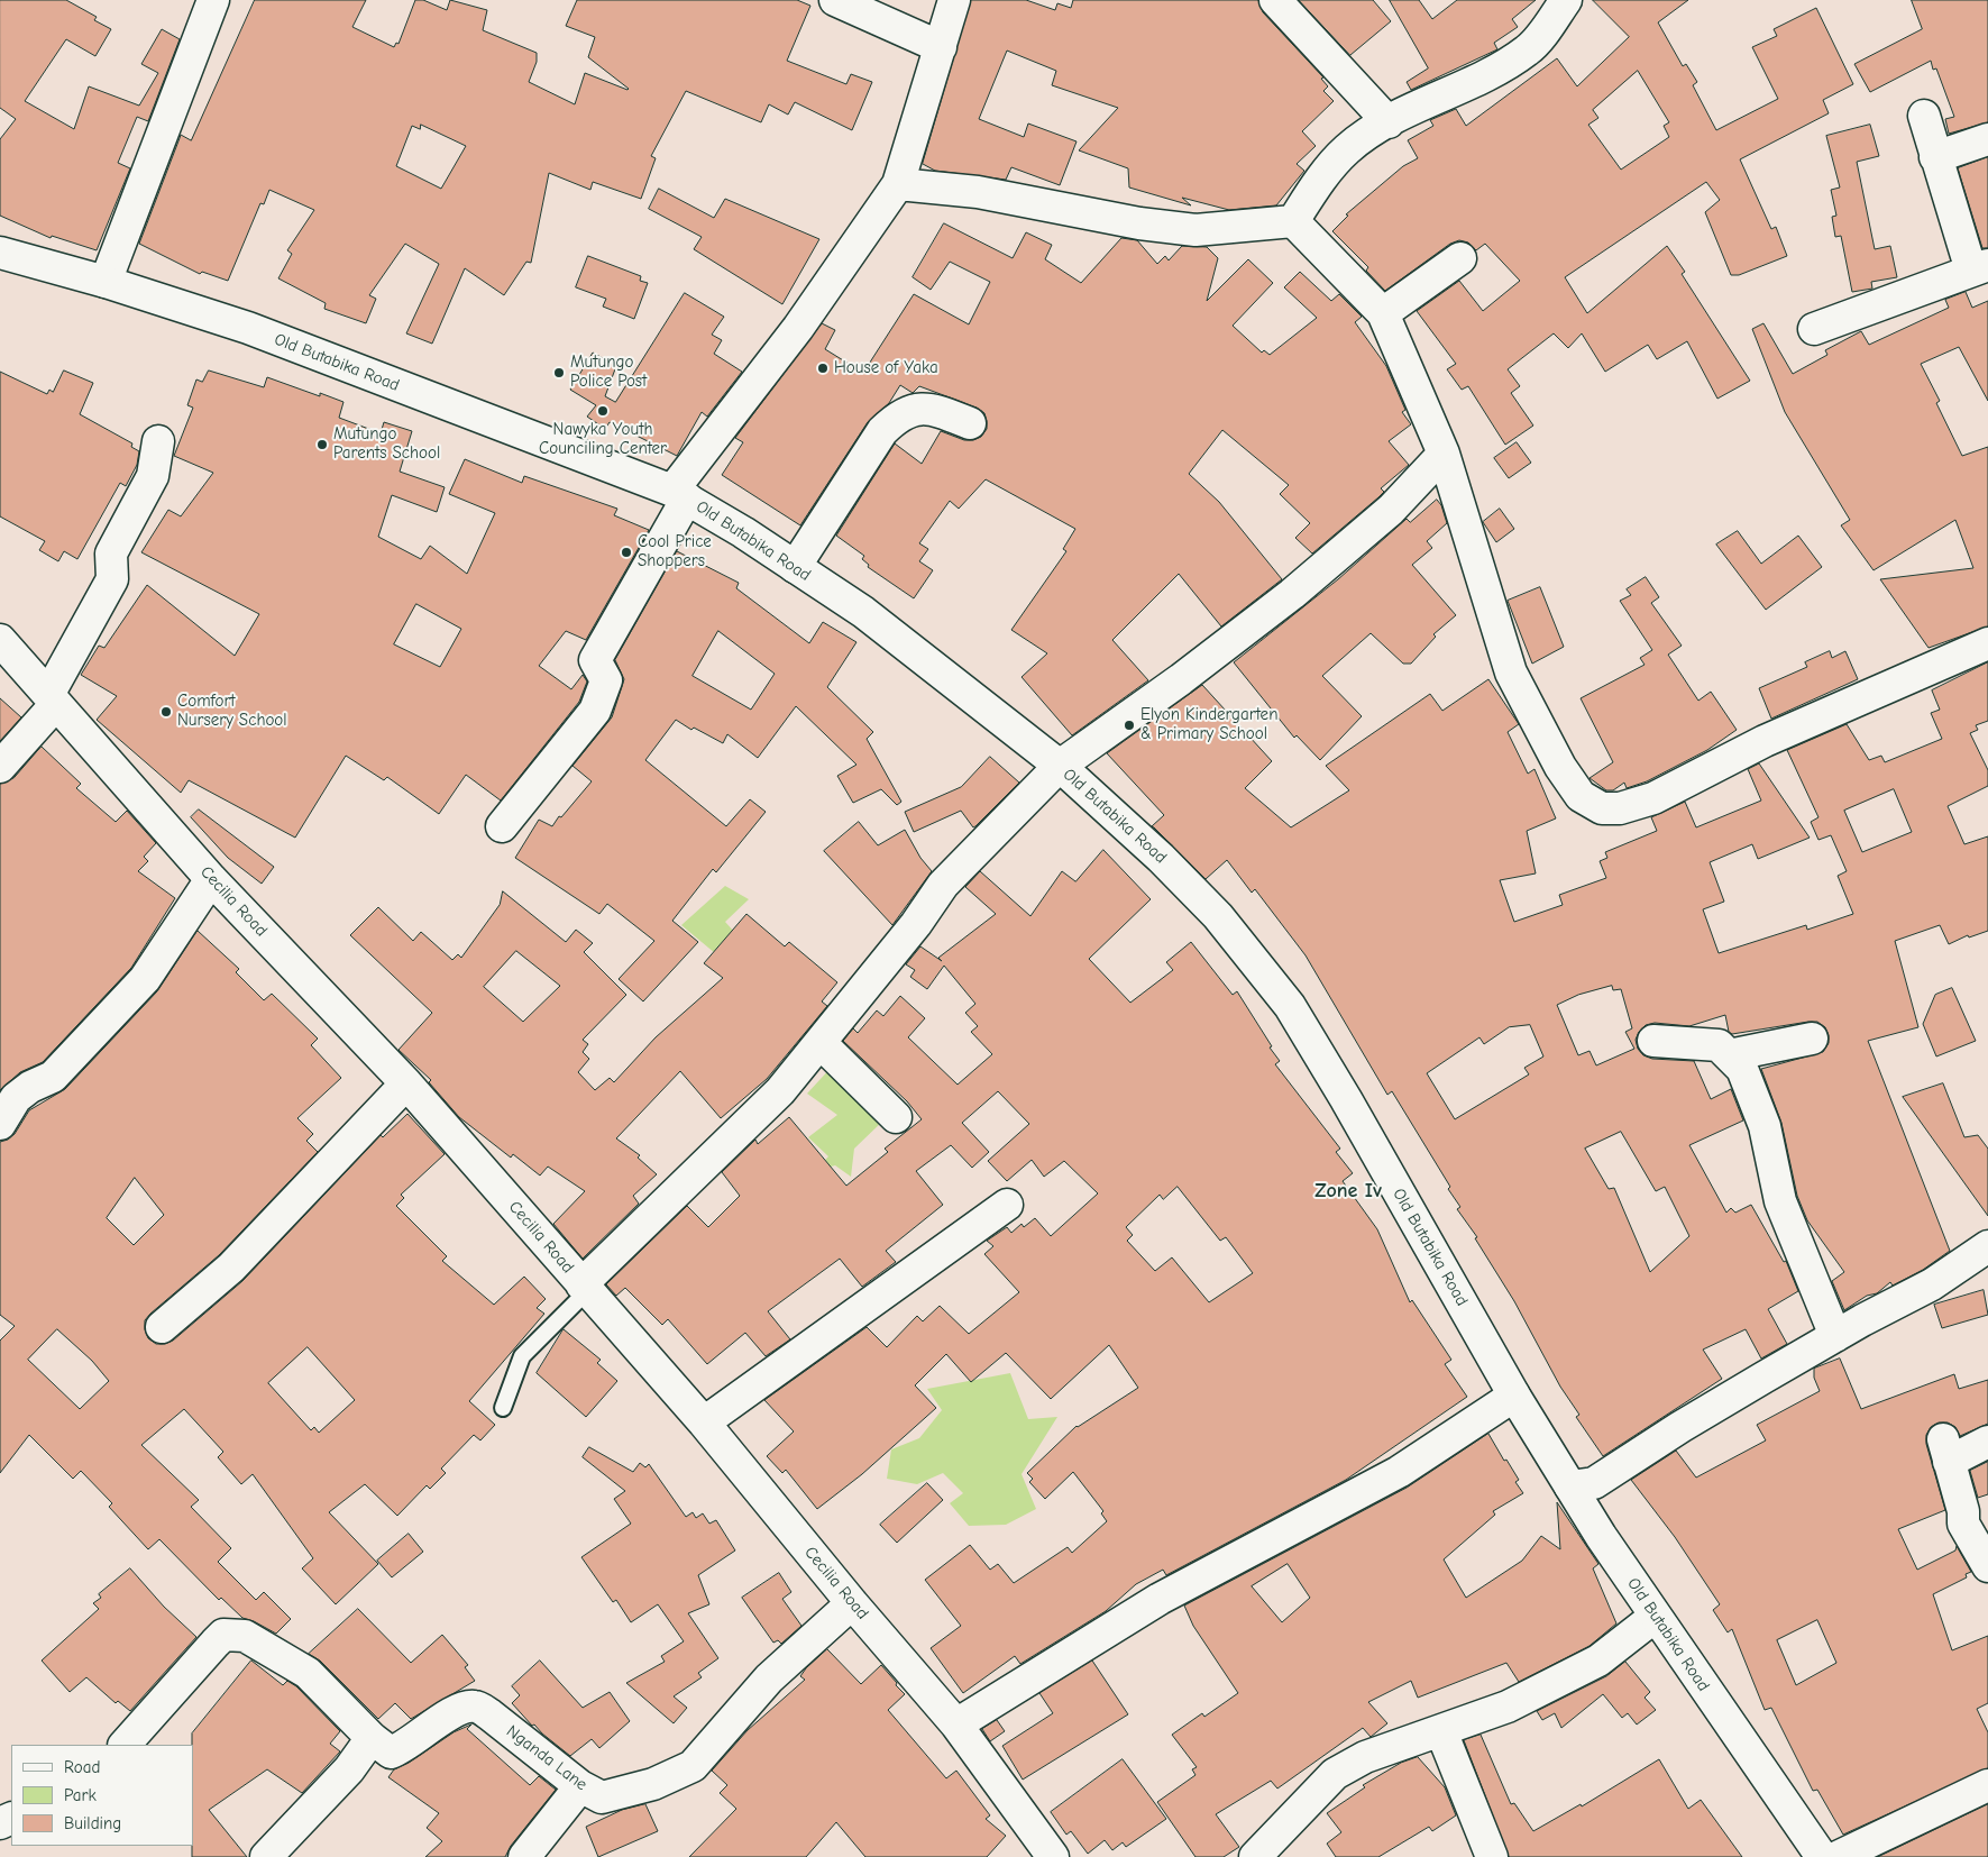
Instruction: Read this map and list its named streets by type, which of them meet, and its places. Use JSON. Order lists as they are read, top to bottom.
{
  "streets": {
    "street": ["Old Butabika Road", "Cecilia Road", "Nganda Lane"]
  },
  "crossings": [
    ["Cecilia Road", "Nganda Lane"]
  ],
  "districts": ["Zone Iv"],
  "places": [
    "House of Yaka",
    "Mutungo Police Post",
    "Nawyka Youth Counciling Center",
    "Mutungo Parents School",
    "Cool Price Shoppers",
    "Comfort Nursery School",
    "Elyon Kindergarten & Primary School"
  ],
  "legend": ["Road", "Park", "Building"]
}
